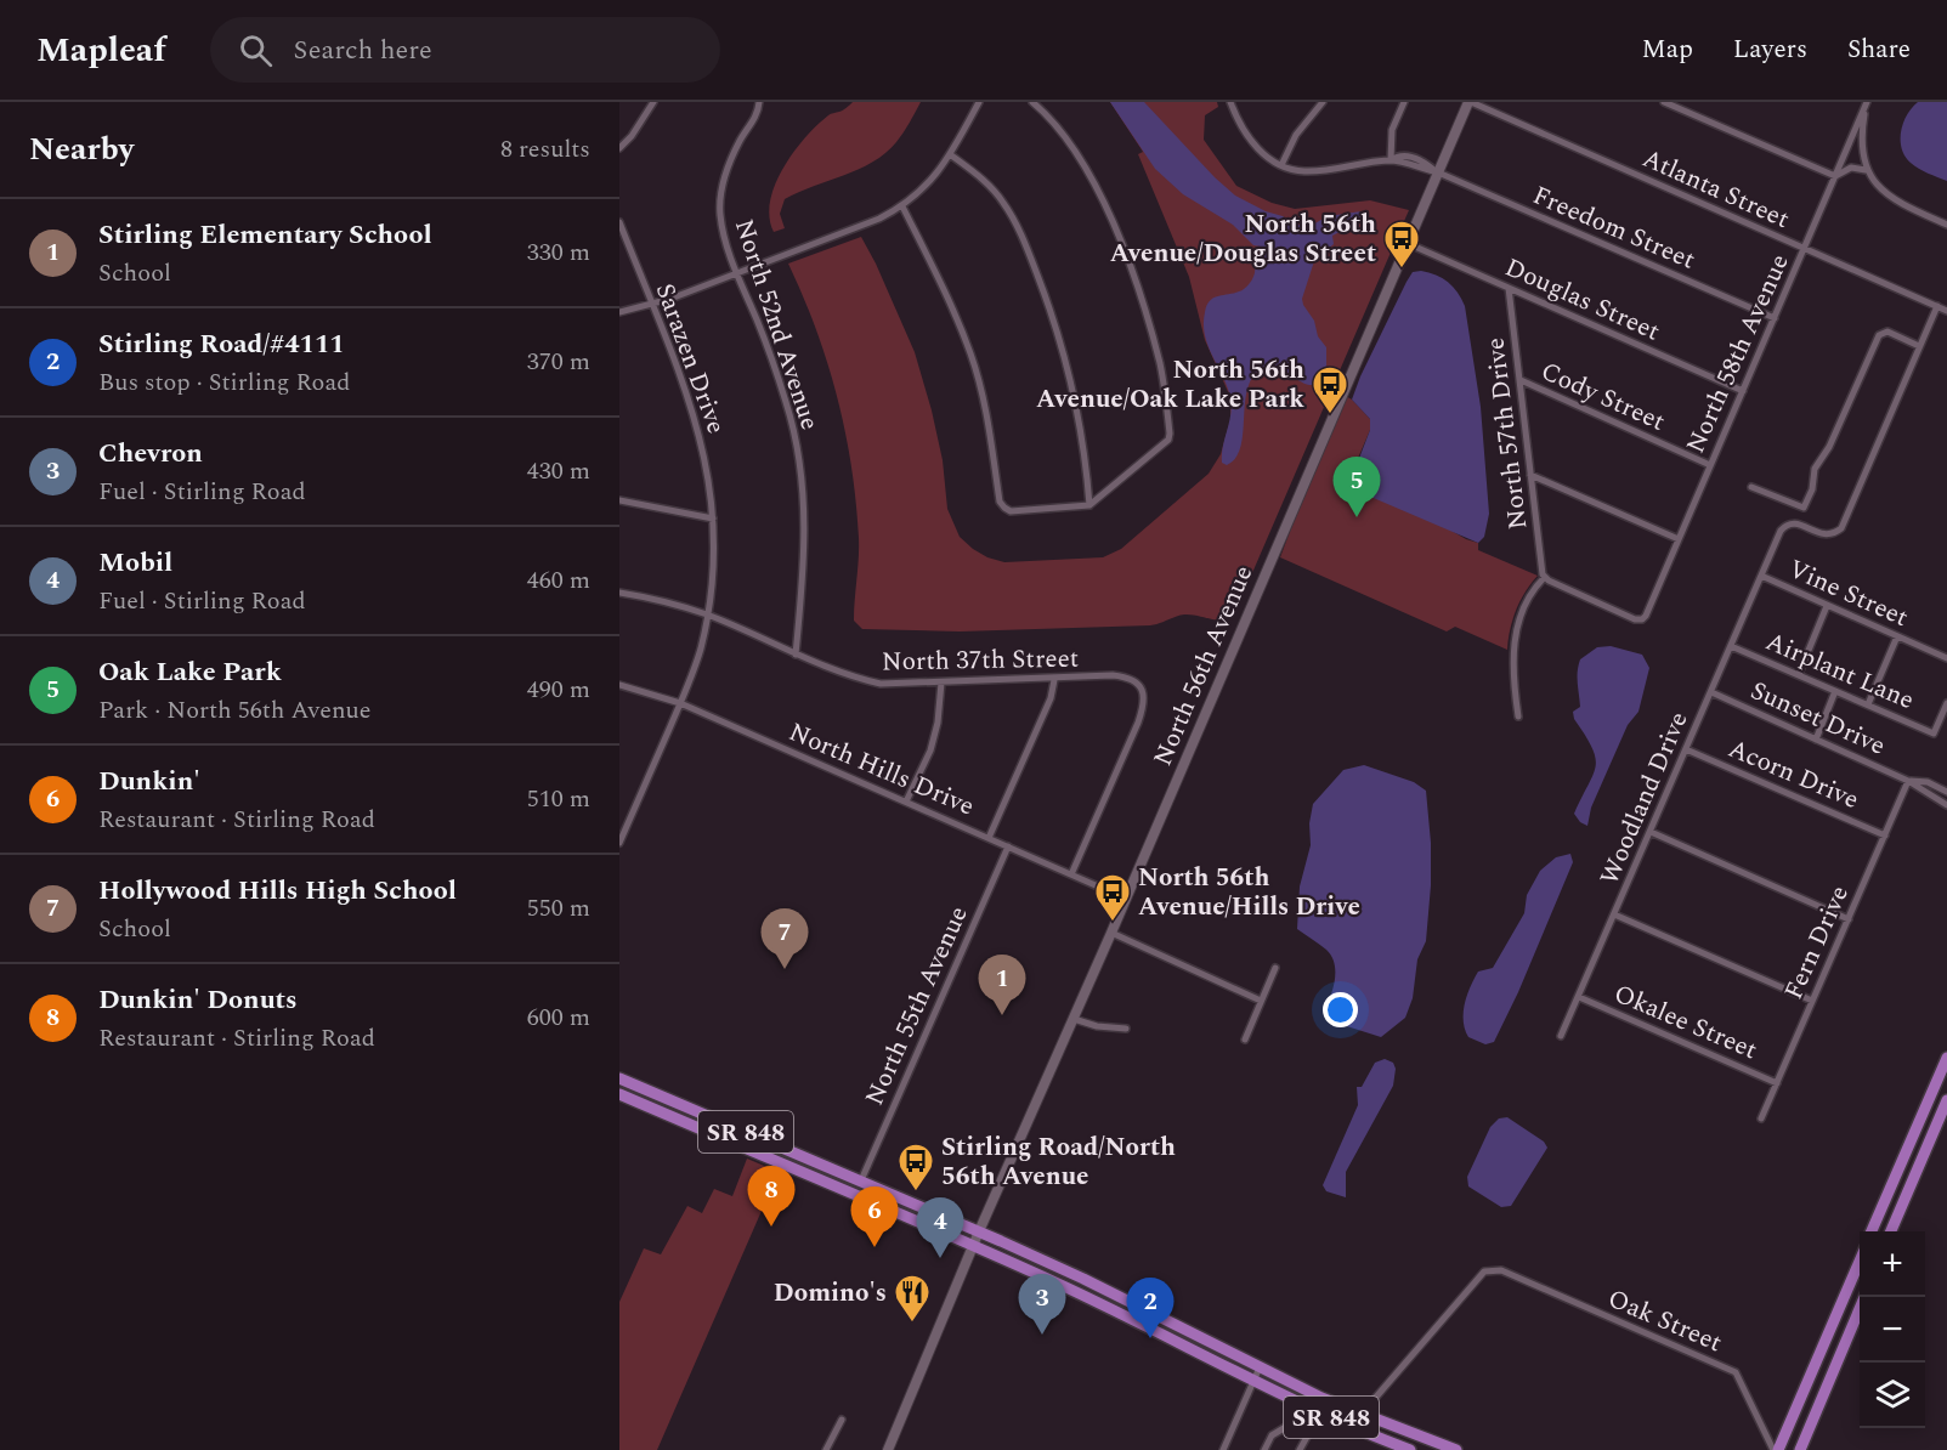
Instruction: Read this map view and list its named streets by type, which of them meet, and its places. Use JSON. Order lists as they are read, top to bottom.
{
  "streets": {
    "main road": ["SR 848"],
    "street": [
      "Atlanta Street",
      "Freedom Street",
      "Douglas Street",
      "North 52nd Avenue",
      "North 58th Avenue",
      "Sarazen Drive",
      "Cody Street",
      "North 57th Drive",
      "Vine Street",
      "North 37th Street",
      "North 56th Avenue",
      "Airplant Lane",
      "Sunset Drive",
      "North Hills Drive",
      "Acorn Drive",
      "Woodland Drive",
      "Fern Drive",
      "North 55th Avenue",
      "Okalee Street",
      "Oak Street"
    ]
  },
  "crossings": [
    ["Atlanta Street", "North 58th Avenue"],
    ["Atlanta Street", "North 56th Avenue"],
    ["Freedom Street", "North 58th Avenue"],
    ["Freedom Street", "North 56th Avenue"],
    ["Douglas Street", "North 58th Avenue"],
    ["Douglas Street", "North 57th Drive"],
    ["Douglas Street", "North 56th Avenue"],
    ["North 52nd Avenue", "North 37th Street"],
    ["North 58th Avenue", "Cody Street"],
    ["North 58th Avenue", "North 57th Drive"],
    ["Sarazen Drive", "North 37th Street"],
    ["Sarazen Drive", "North Hills Drive"],
    ["Cody Street", "North 57th Drive"],
    ["Vine Street", "Woodland Drive"],
    ["North 37th Street", "North Hills Drive"],
    ["North 56th Avenue", "North Hills Drive"],
    ["North 56th Avenue", "SR 848"],
    ["Airplant Lane", "Woodland Drive"],
    ["Sunset Drive", "Woodland Drive"],
    ["Sunset Drive", "Fern Drive"],
    ["North Hills Drive", "North 55th Avenue"],
    ["Acorn Drive", "Woodland Drive"],
    ["Acorn Drive", "Fern Drive"],
    ["Woodland Drive", "Okalee Street"],
    ["Fern Drive", "Okalee Street"],
    ["North 55th Avenue", "SR 848"],
    ["SR 848", "Oak Street"]
  ],
  "places": {
    "bus stop": [
      "North 56th Avenue/Douglas Street",
      "North 56th Avenue/Oak Lake Park",
      "North 56th Avenue/Hills Drive",
      "Stirling Road/North 56th Avenue"
    ],
    "restaurant": ["Domino's"]
  },
  "page": {
    "header": "Mapleaf",
    "search": "Search here",
    "nav": ["Map", "Layers", "Share"],
    "heading": ["Nearby", "8 results"],
    "list": [
      {
        "mark": "1",
        "name": "Stirling Elementary School",
        "note": "School",
        "value": "330 m"
      },
      {
        "mark": "2",
        "name": "Stirling Road/#4111",
        "note": "Bus stop · Stirling Road",
        "value": "370 m"
      },
      {
        "mark": "3",
        "name": "Chevron",
        "note": "Fuel · Stirling Road",
        "value": "430 m"
      },
      {
        "mark": "4",
        "name": "Mobil",
        "note": "Fuel · Stirling Road",
        "value": "460 m"
      },
      {
        "mark": "5",
        "name": "Oak Lake Park",
        "note": "Park · North 56th Avenue",
        "value": "490 m"
      },
      {
        "mark": "6",
        "name": "Dunkin'",
        "note": "Restaurant · Stirling Road",
        "value": "510 m"
      },
      {
        "mark": "7",
        "name": "Hollywood Hills High School",
        "note": "School",
        "value": "550 m"
      },
      {
        "mark": "8",
        "name": "Dunkin' Donuts",
        "note": "Restaurant · Stirling Road",
        "value": "600 m"
      }
    ],
    "pins": [
      "5",
      "7",
      "1",
      "8",
      "6",
      "4",
      "3",
      "2"
    ],
    "map_buttons": ["+", "−"]
  }
}
